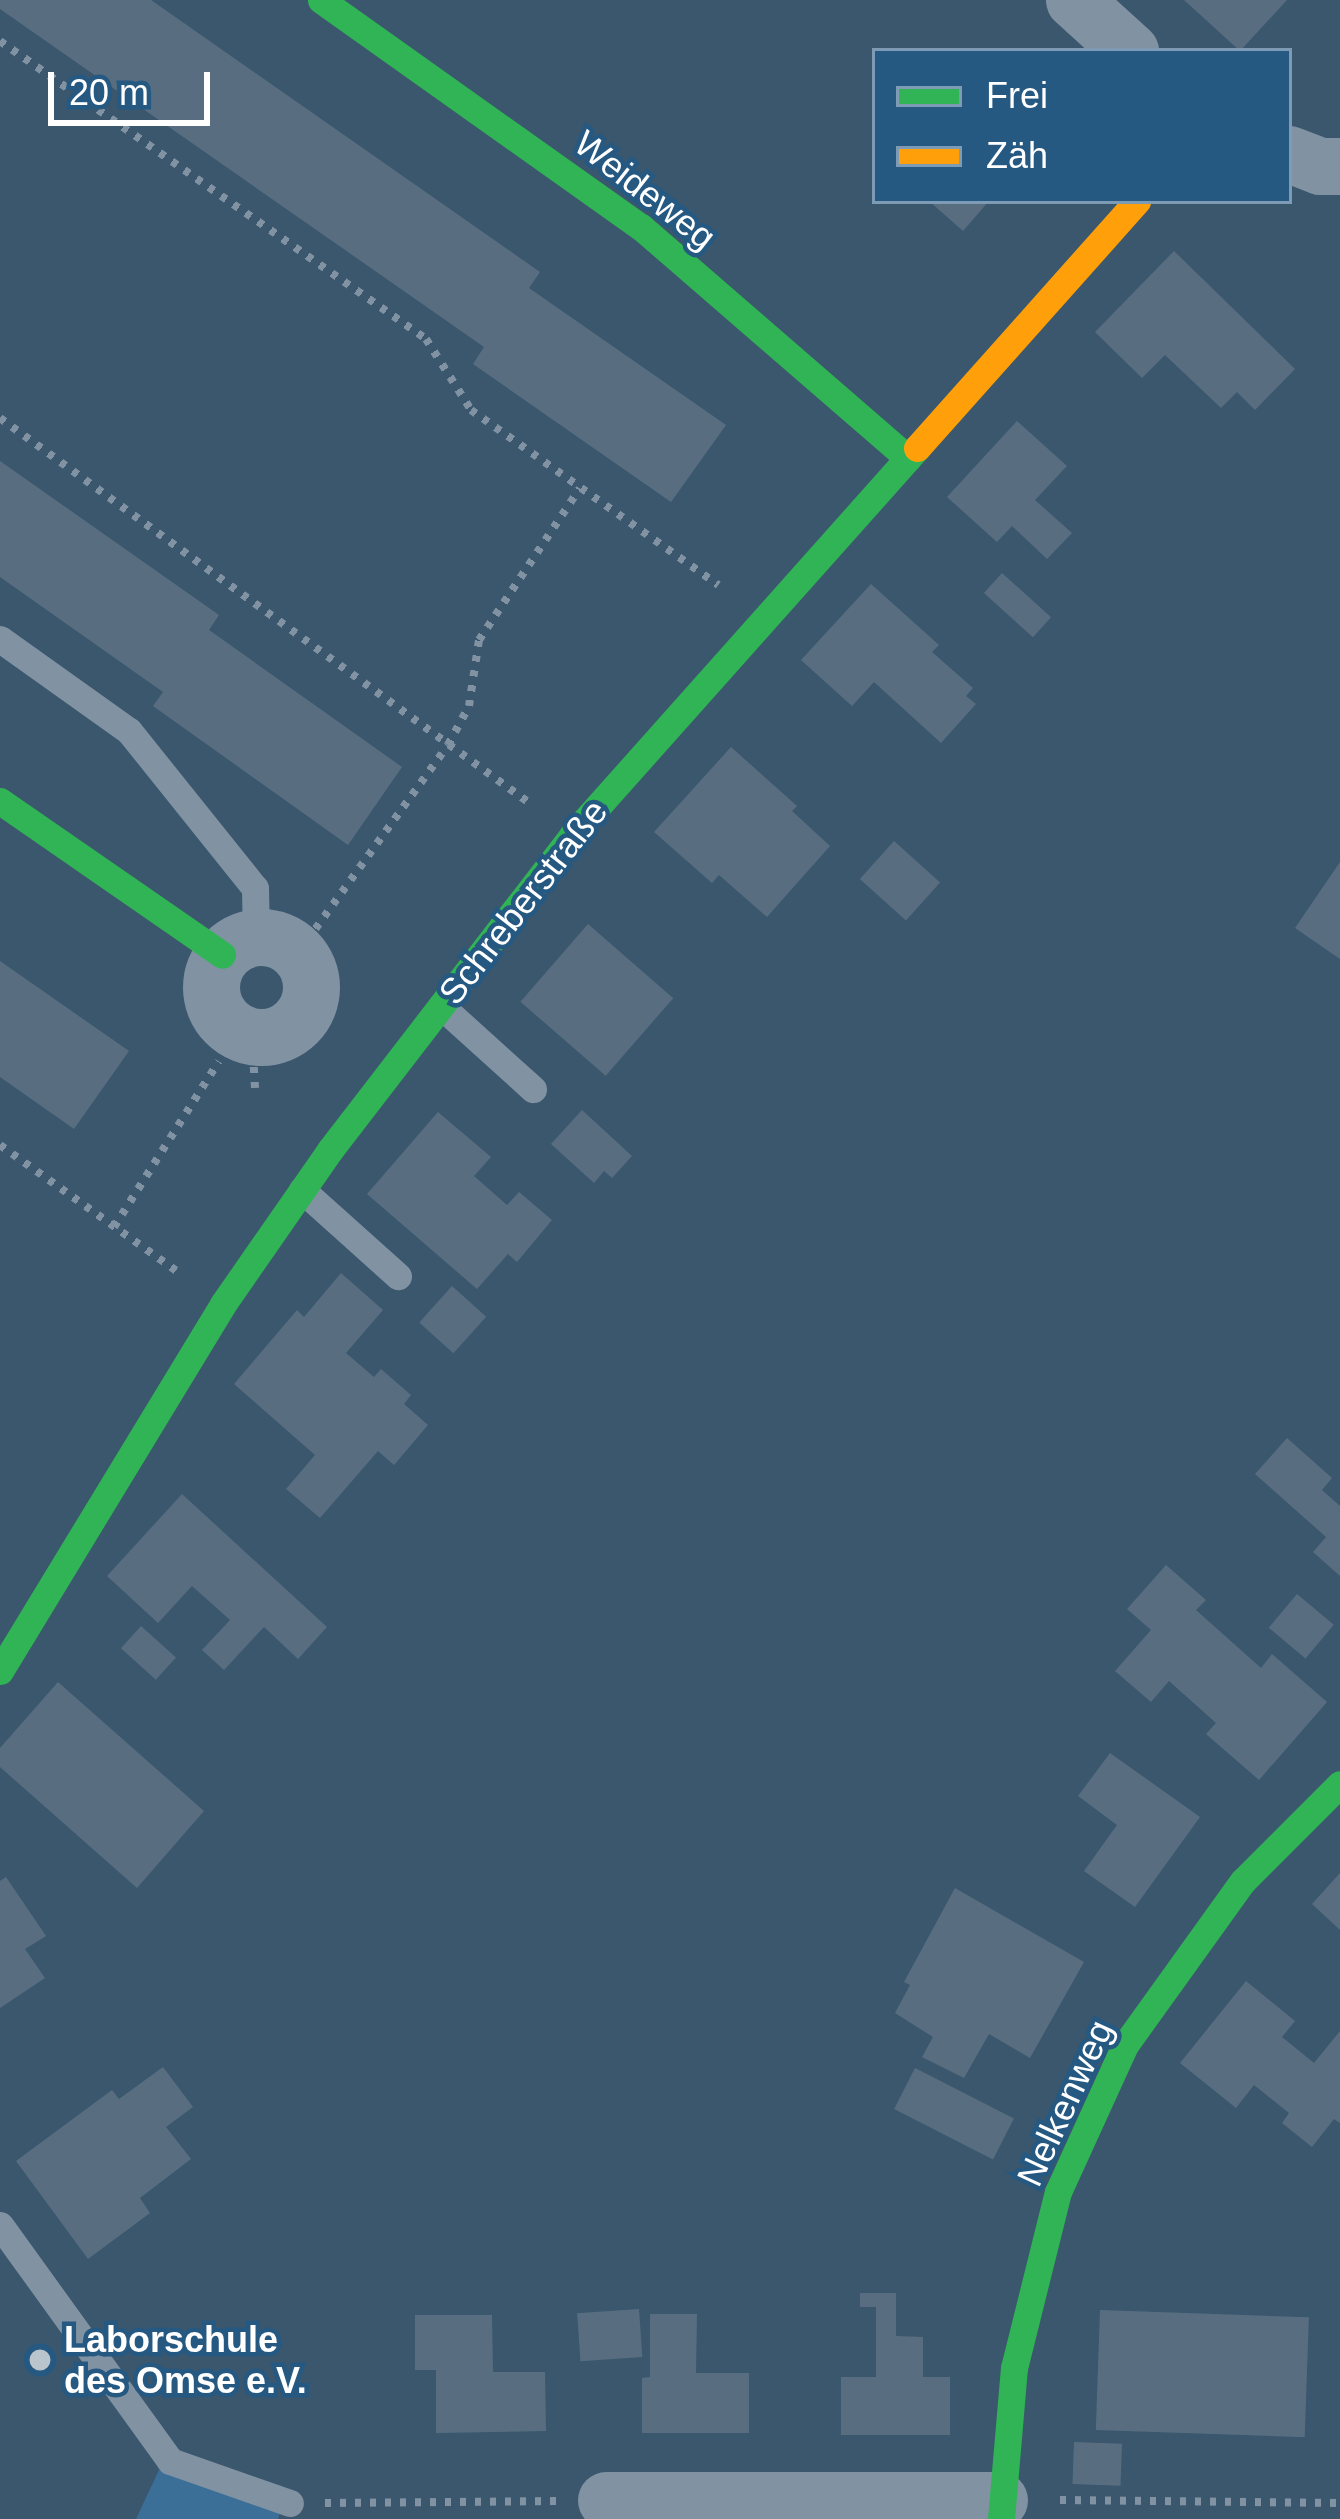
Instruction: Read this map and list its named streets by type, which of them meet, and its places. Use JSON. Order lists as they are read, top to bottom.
{
  "streets": {
    "street": ["Weideweg", "Schreberstraße", "Nelkenweg"]
  },
  "crossings": [
    ["Weideweg", "Schreberstraße"]
  ],
  "places": ["Laborschule des Omse e.V."],
  "legend": ["Frei", "Zäh"],
  "scale_bar": "20 m"
}
